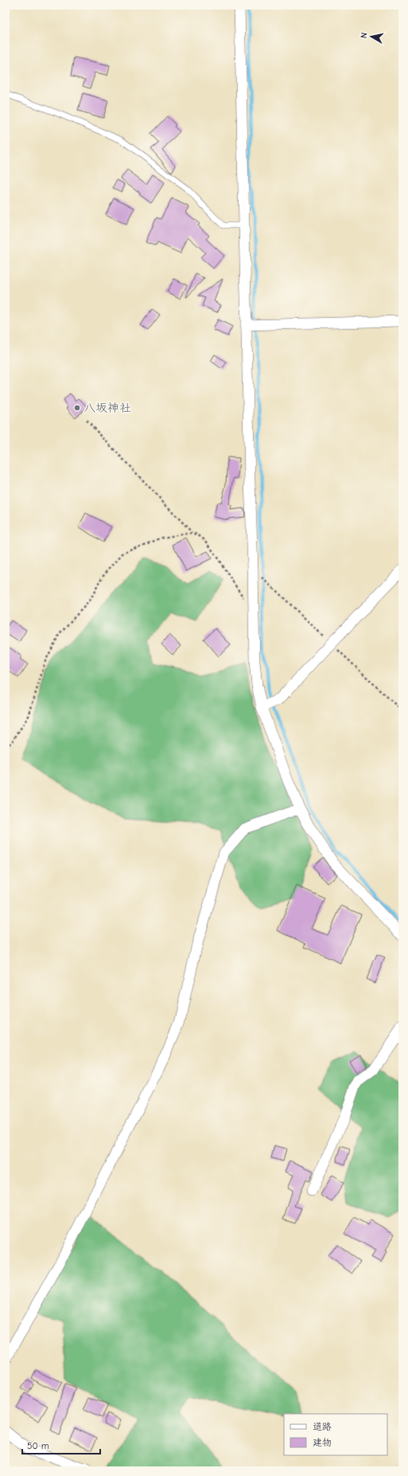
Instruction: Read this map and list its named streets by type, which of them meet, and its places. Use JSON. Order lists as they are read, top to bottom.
{
  "places": ["八坂神社"],
  "legend": ["道路", "建物"],
  "scale_bar": "50 m",
  "north": "left"
}
